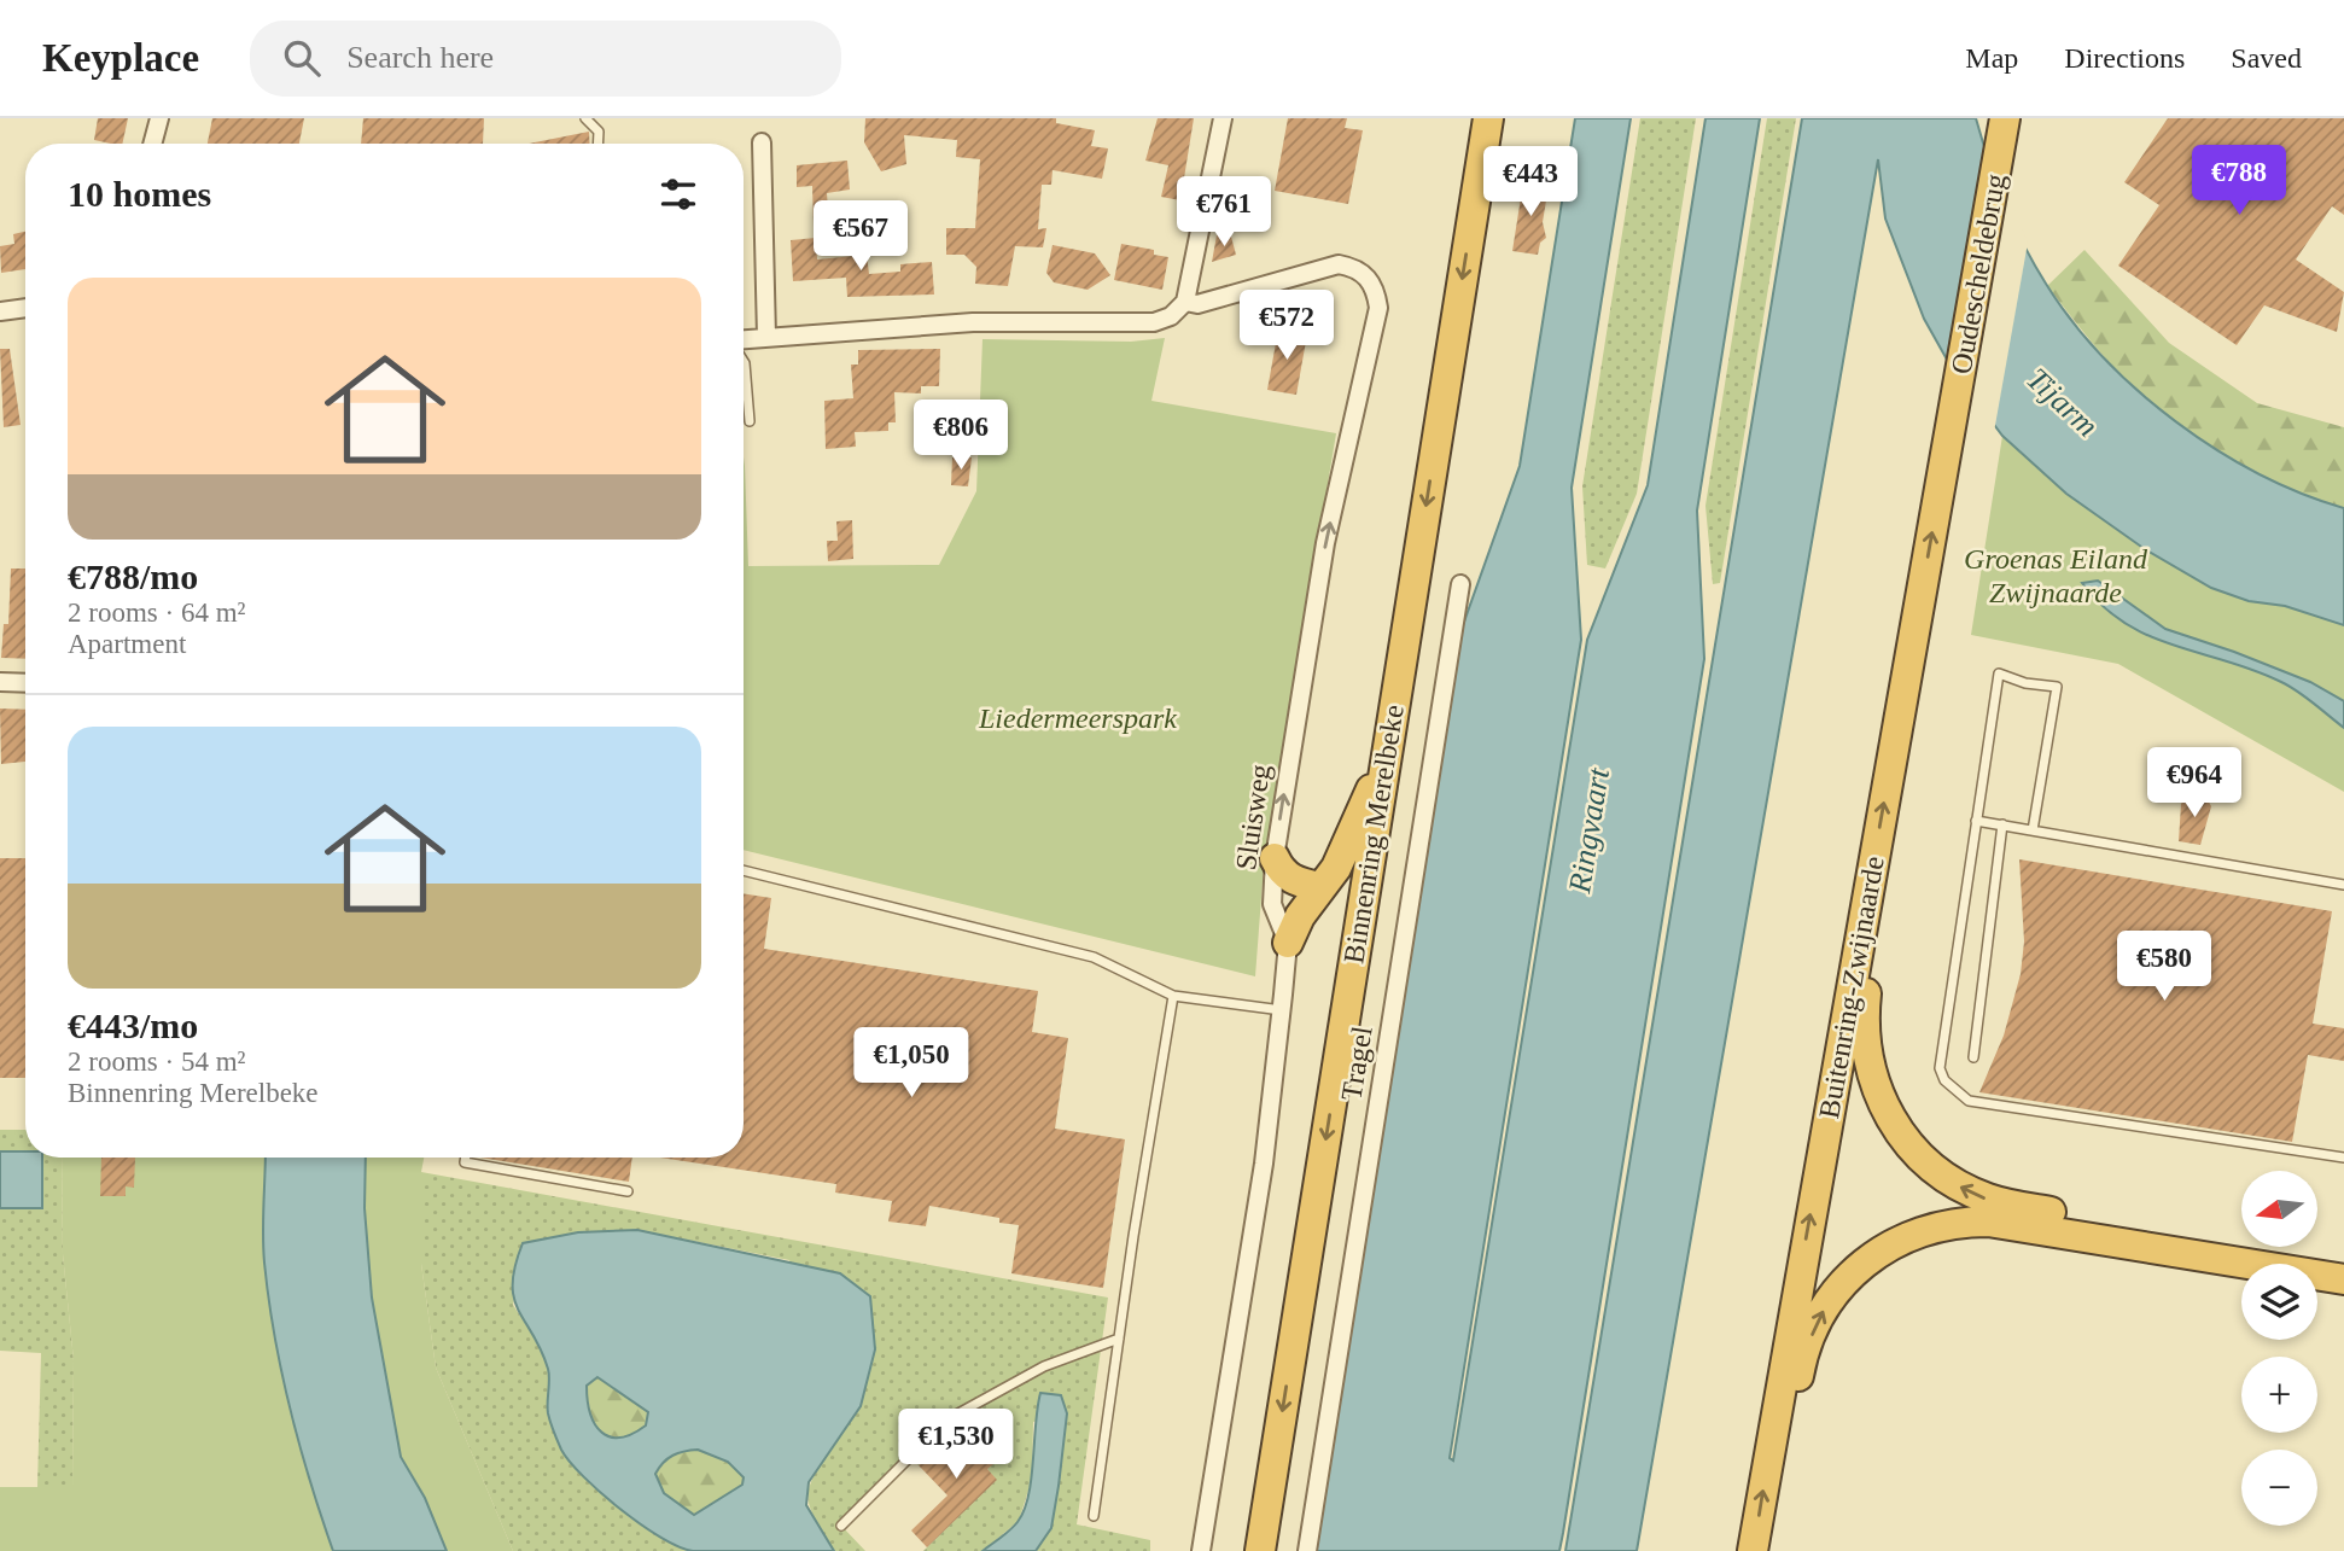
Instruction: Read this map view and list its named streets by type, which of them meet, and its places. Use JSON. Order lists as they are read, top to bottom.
{
  "streets": {
    "highway": ["Oudescheldebrug", "Binnenring Merelbeke", "Buitenring-Zwijnaarde"],
    "street": ["Sluisweg", "Tragel"]
  },
  "crossings": [
    ["Oudescheldebrug", "Buitenring-Zwijnaarde"]
  ],
  "one_way": ["Binnenring Merelbeke", "Buitenring-Zwijnaarde"],
  "water": ["Tijarm", "Ringvaart"],
  "parks": ["Groenas Eiland Zwijnaarde", "Liedermeerspark"],
  "north": "left",
  "page": {
    "header": "Keyplace",
    "search": "Search here",
    "nav": ["Map", "Directions", "Saved"],
    "heading": "10 homes",
    "price": [
      "€788",
      "€443",
      "€761",
      "€567",
      "€572",
      "€806",
      "€964",
      "€580",
      "€1,050",
      "€1,530"
    ],
    "list": [
      {
        "name": "€788/mo",
        "note": "2 rooms · 64 m² · Apartment"
      },
      {
        "name": "€443/mo",
        "note": "2 rooms · 54 m² · Binnenring Merelbeke"
      }
    ],
    "map_buttons": ["+", "−"]
  }
}
